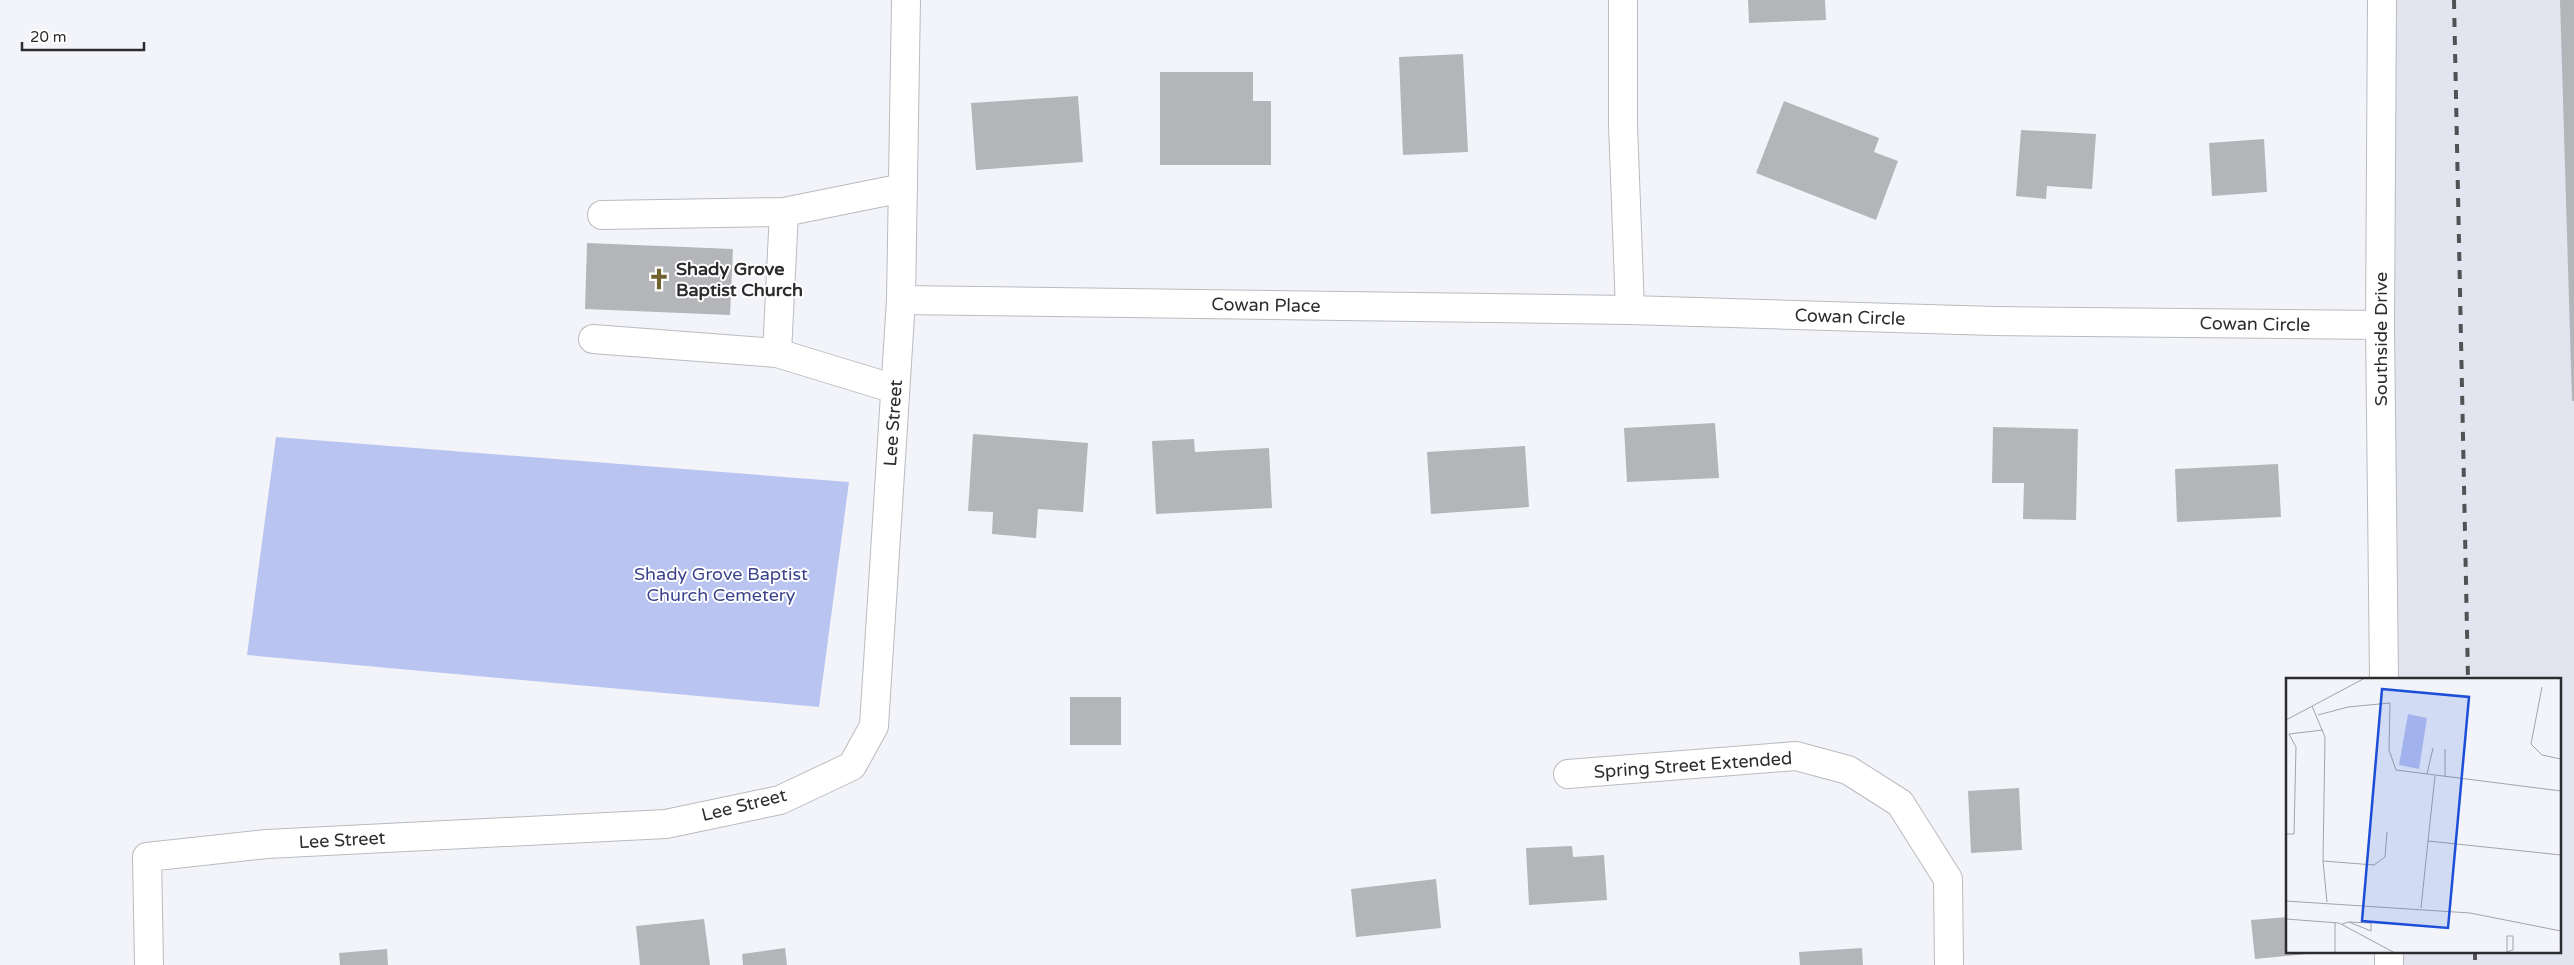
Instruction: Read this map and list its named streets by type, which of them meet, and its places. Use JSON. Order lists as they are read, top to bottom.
{
  "streets": {
    "street": [
      "Cowan Place",
      "Cowan Circle",
      "Southside Drive",
      "Lee Street",
      "Spring Street Extended"
    ]
  },
  "crossings": [
    ["Cowan Place", "Cowan Circle"],
    ["Cowan Place", "Lee Street"],
    ["Cowan Circle", "Southside Drive"]
  ],
  "parks": ["Shady Grove Baptist Church Cemetery"],
  "places": {
    "church": ["Shady Grove Baptist Church"]
  },
  "scale_bar": "20 m"
}
